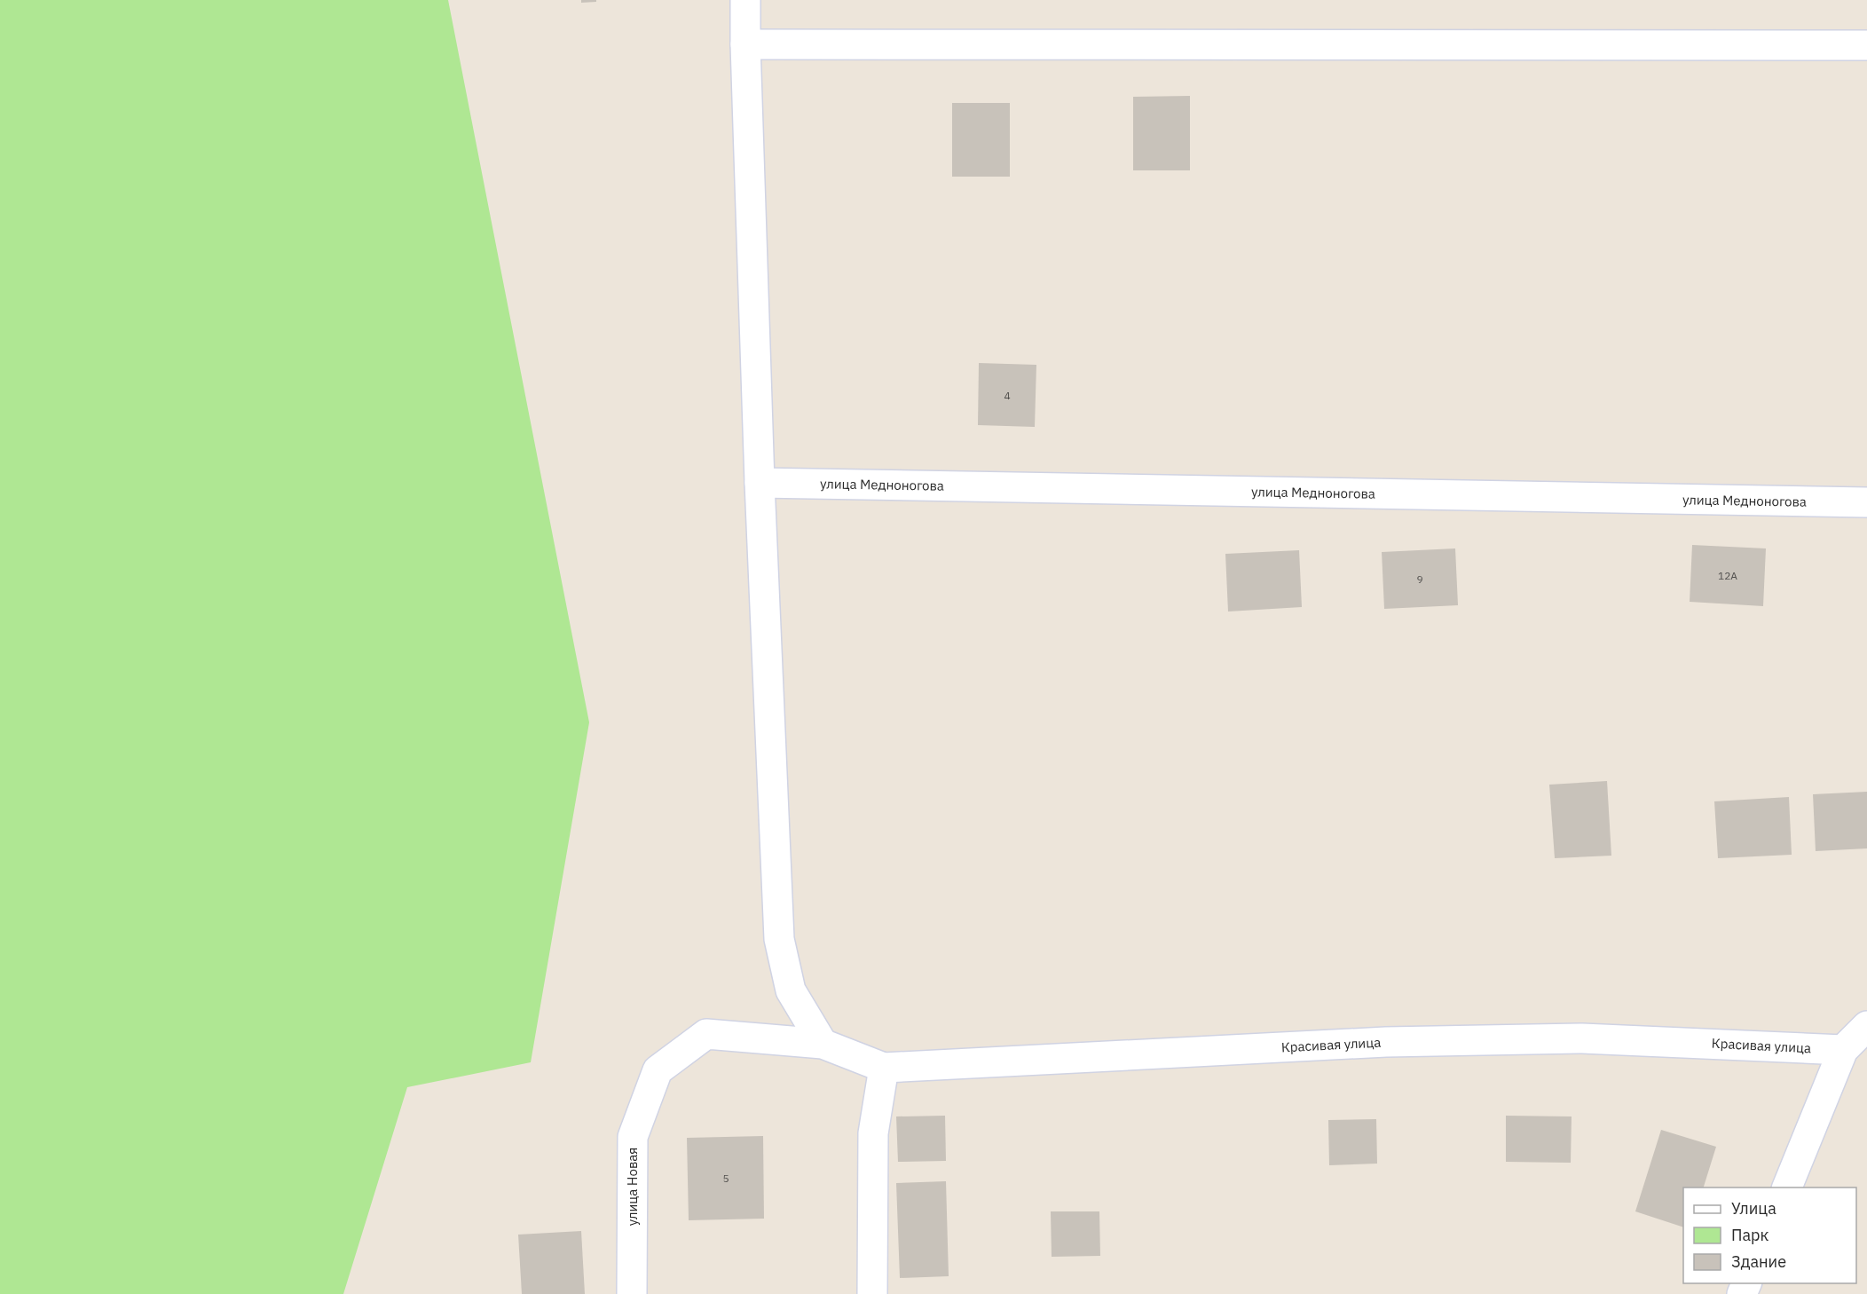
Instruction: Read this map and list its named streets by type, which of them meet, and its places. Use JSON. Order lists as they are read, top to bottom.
{
  "streets": {
    "street": ["улица Медноногова", "Красивая улица", "улица Новая"]
  },
  "crossings": [
    ["Красивая улица", "улица Новая"]
  ],
  "house_numbers": [
    "4",
    "12А",
    "9",
    "5"
  ],
  "legend": ["Улица", "Парк", "Здание"]
}
